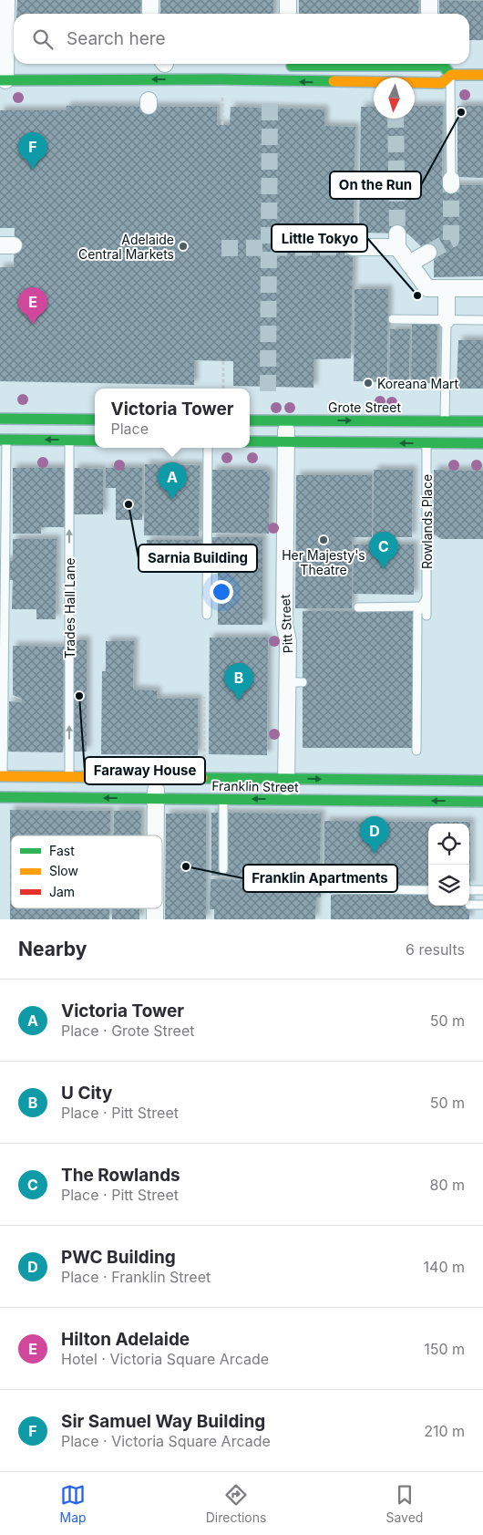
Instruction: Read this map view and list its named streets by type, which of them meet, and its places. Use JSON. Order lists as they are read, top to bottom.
{
  "streets": {
    "street": ["Grote Street", "Pitt Street", "Franklin Street"],
    "lane": ["Rowlands Place", "Trades Hall Lane"]
  },
  "crossings": [
    ["Grote Street", "Pitt Street"],
    ["Trades Hall Lane", "Franklin Street"],
    ["Pitt Street", "Franklin Street"]
  ],
  "places": [
    "On the Run",
    "Adelaide Central Markets",
    "Little Tokyo",
    "Koreana Mart",
    "Sarnia Building",
    "Her Majesty's Theatre",
    "Faraway House",
    "Franklin Apartments"
  ],
  "legend": ["Fast", "Slow", "Jam"],
  "north": "bottom",
  "page": {
    "search": "Search here",
    "pins": [
      "F",
      "E",
      "A",
      "C",
      "B",
      "D"
    ],
    "popup": ["Victoria Tower", "Place"],
    "heading": ["Nearby", "6 results"],
    "list": [
      {
        "mark": "A",
        "name": "Victoria Tower",
        "note": "Place · Grote Street",
        "value": "50 m"
      },
      {
        "mark": "B",
        "name": "U City",
        "note": "Place · Pitt Street",
        "value": "50 m"
      },
      {
        "mark": "C",
        "name": "The Rowlands",
        "note": "Place · Pitt Street",
        "value": "80 m"
      },
      {
        "mark": "D",
        "name": "PWC Building",
        "note": "Place · Franklin Street",
        "value": "140 m"
      },
      {
        "mark": "E",
        "name": "Hilton Adelaide",
        "note": "Hotel · Victoria Square Arcade",
        "value": "150 m"
      },
      {
        "mark": "F",
        "name": "Sir Samuel Way Building",
        "note": "Place · Victoria Square Arcade",
        "value": "210 m"
      }
    ],
    "nav": ["Map", "Directions", "Saved"]
  }
}
